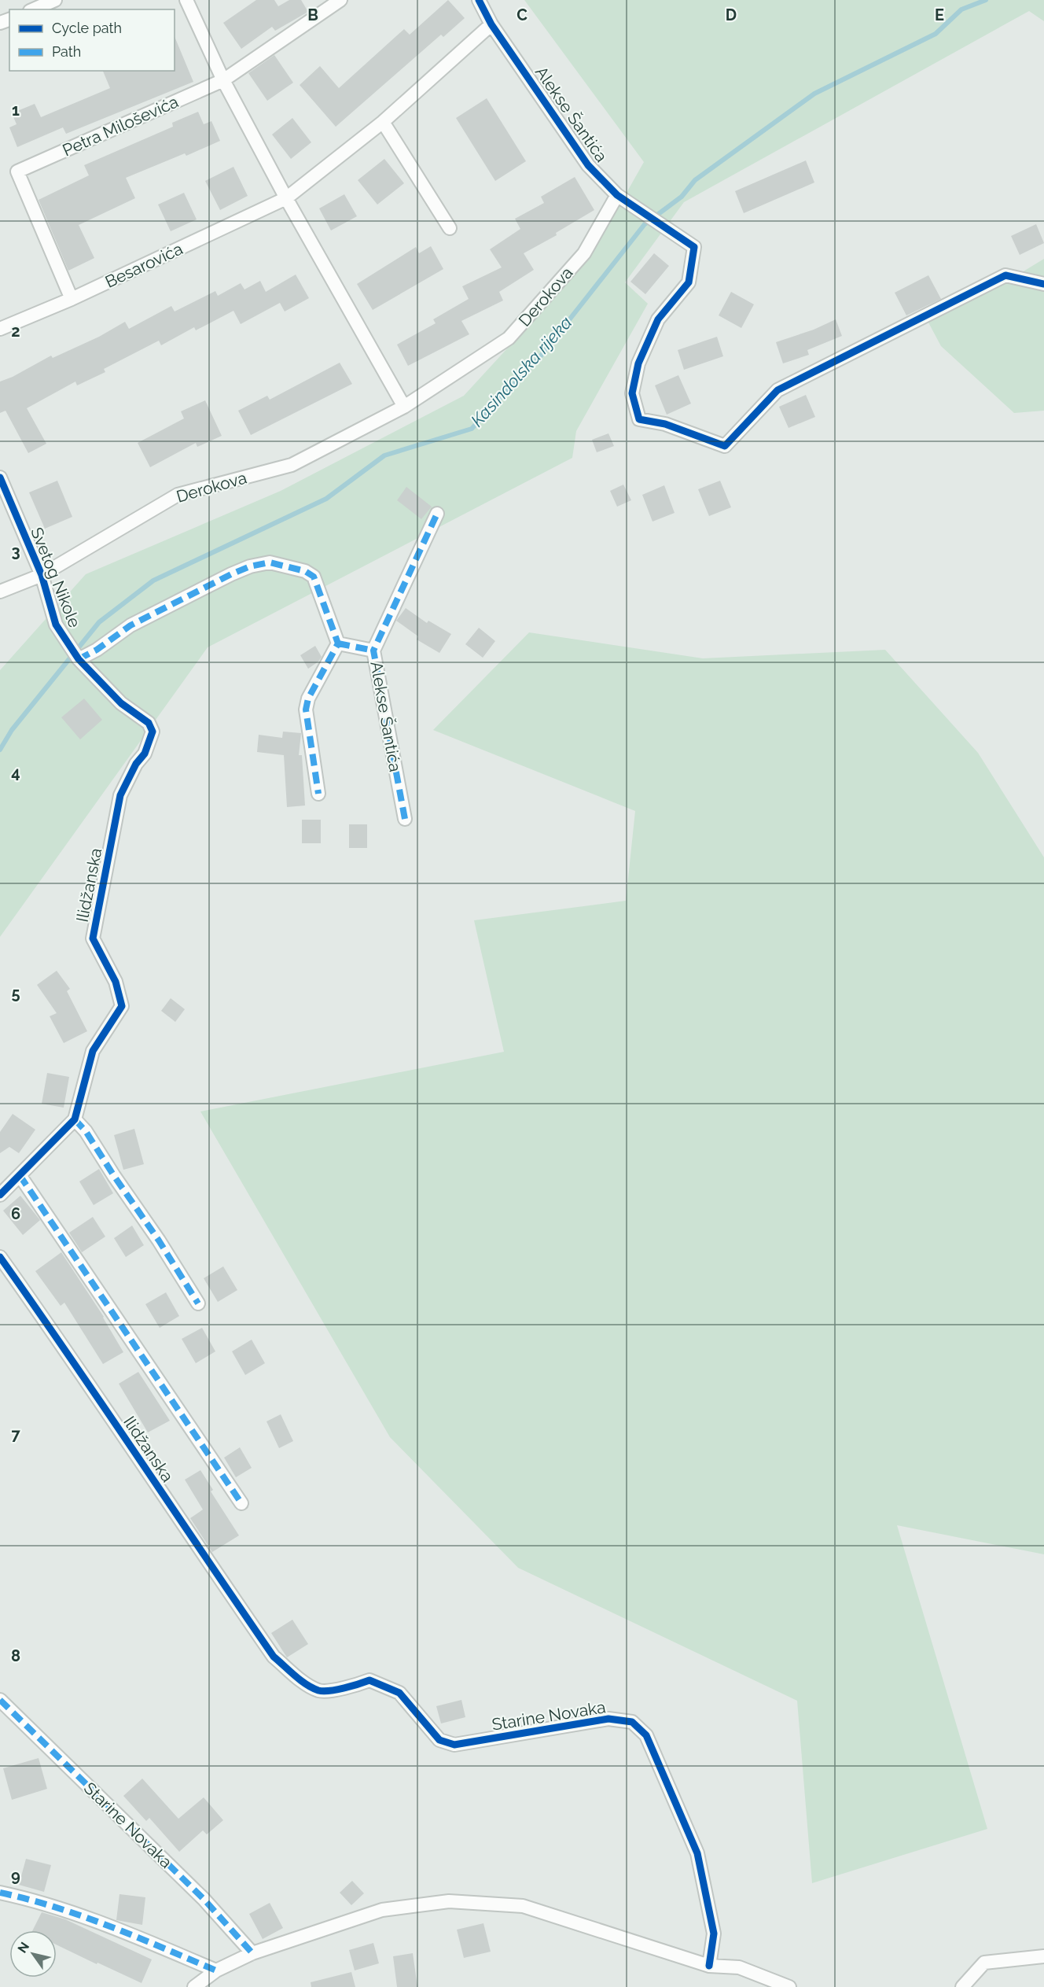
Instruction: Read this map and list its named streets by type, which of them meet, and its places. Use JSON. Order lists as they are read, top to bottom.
{
  "streets": {
    "street": [
      "Alekse Šantića",
      "Petra Miloševića",
      "Besarovića",
      "Derokova",
      "Svetog Nikole",
      "Ilidžanska",
      "Starine Novaka"
    ]
  },
  "crossings": [
    ["Alekse Šantića", "Besarovića"],
    ["Alekse Šantića", "Derokova"],
    ["Petra Miloševića", "Besarovića"],
    ["Derokova", "Svetog Nikole"],
    ["Svetog Nikole", "Ilidžanska"],
    ["Ilidžanska", "Starine Novaka"]
  ],
  "water": ["Kasindolska rijeka"],
  "legend": ["Cycle path", "Path"],
  "north": "top left",
  "grid": {
    "columns": [
      "B",
      "C",
      "D",
      "E"
    ],
    "rows": [
      "1",
      "2",
      "3",
      "4",
      "5",
      "6",
      "7",
      "8",
      "9"
    ]
  }
}
